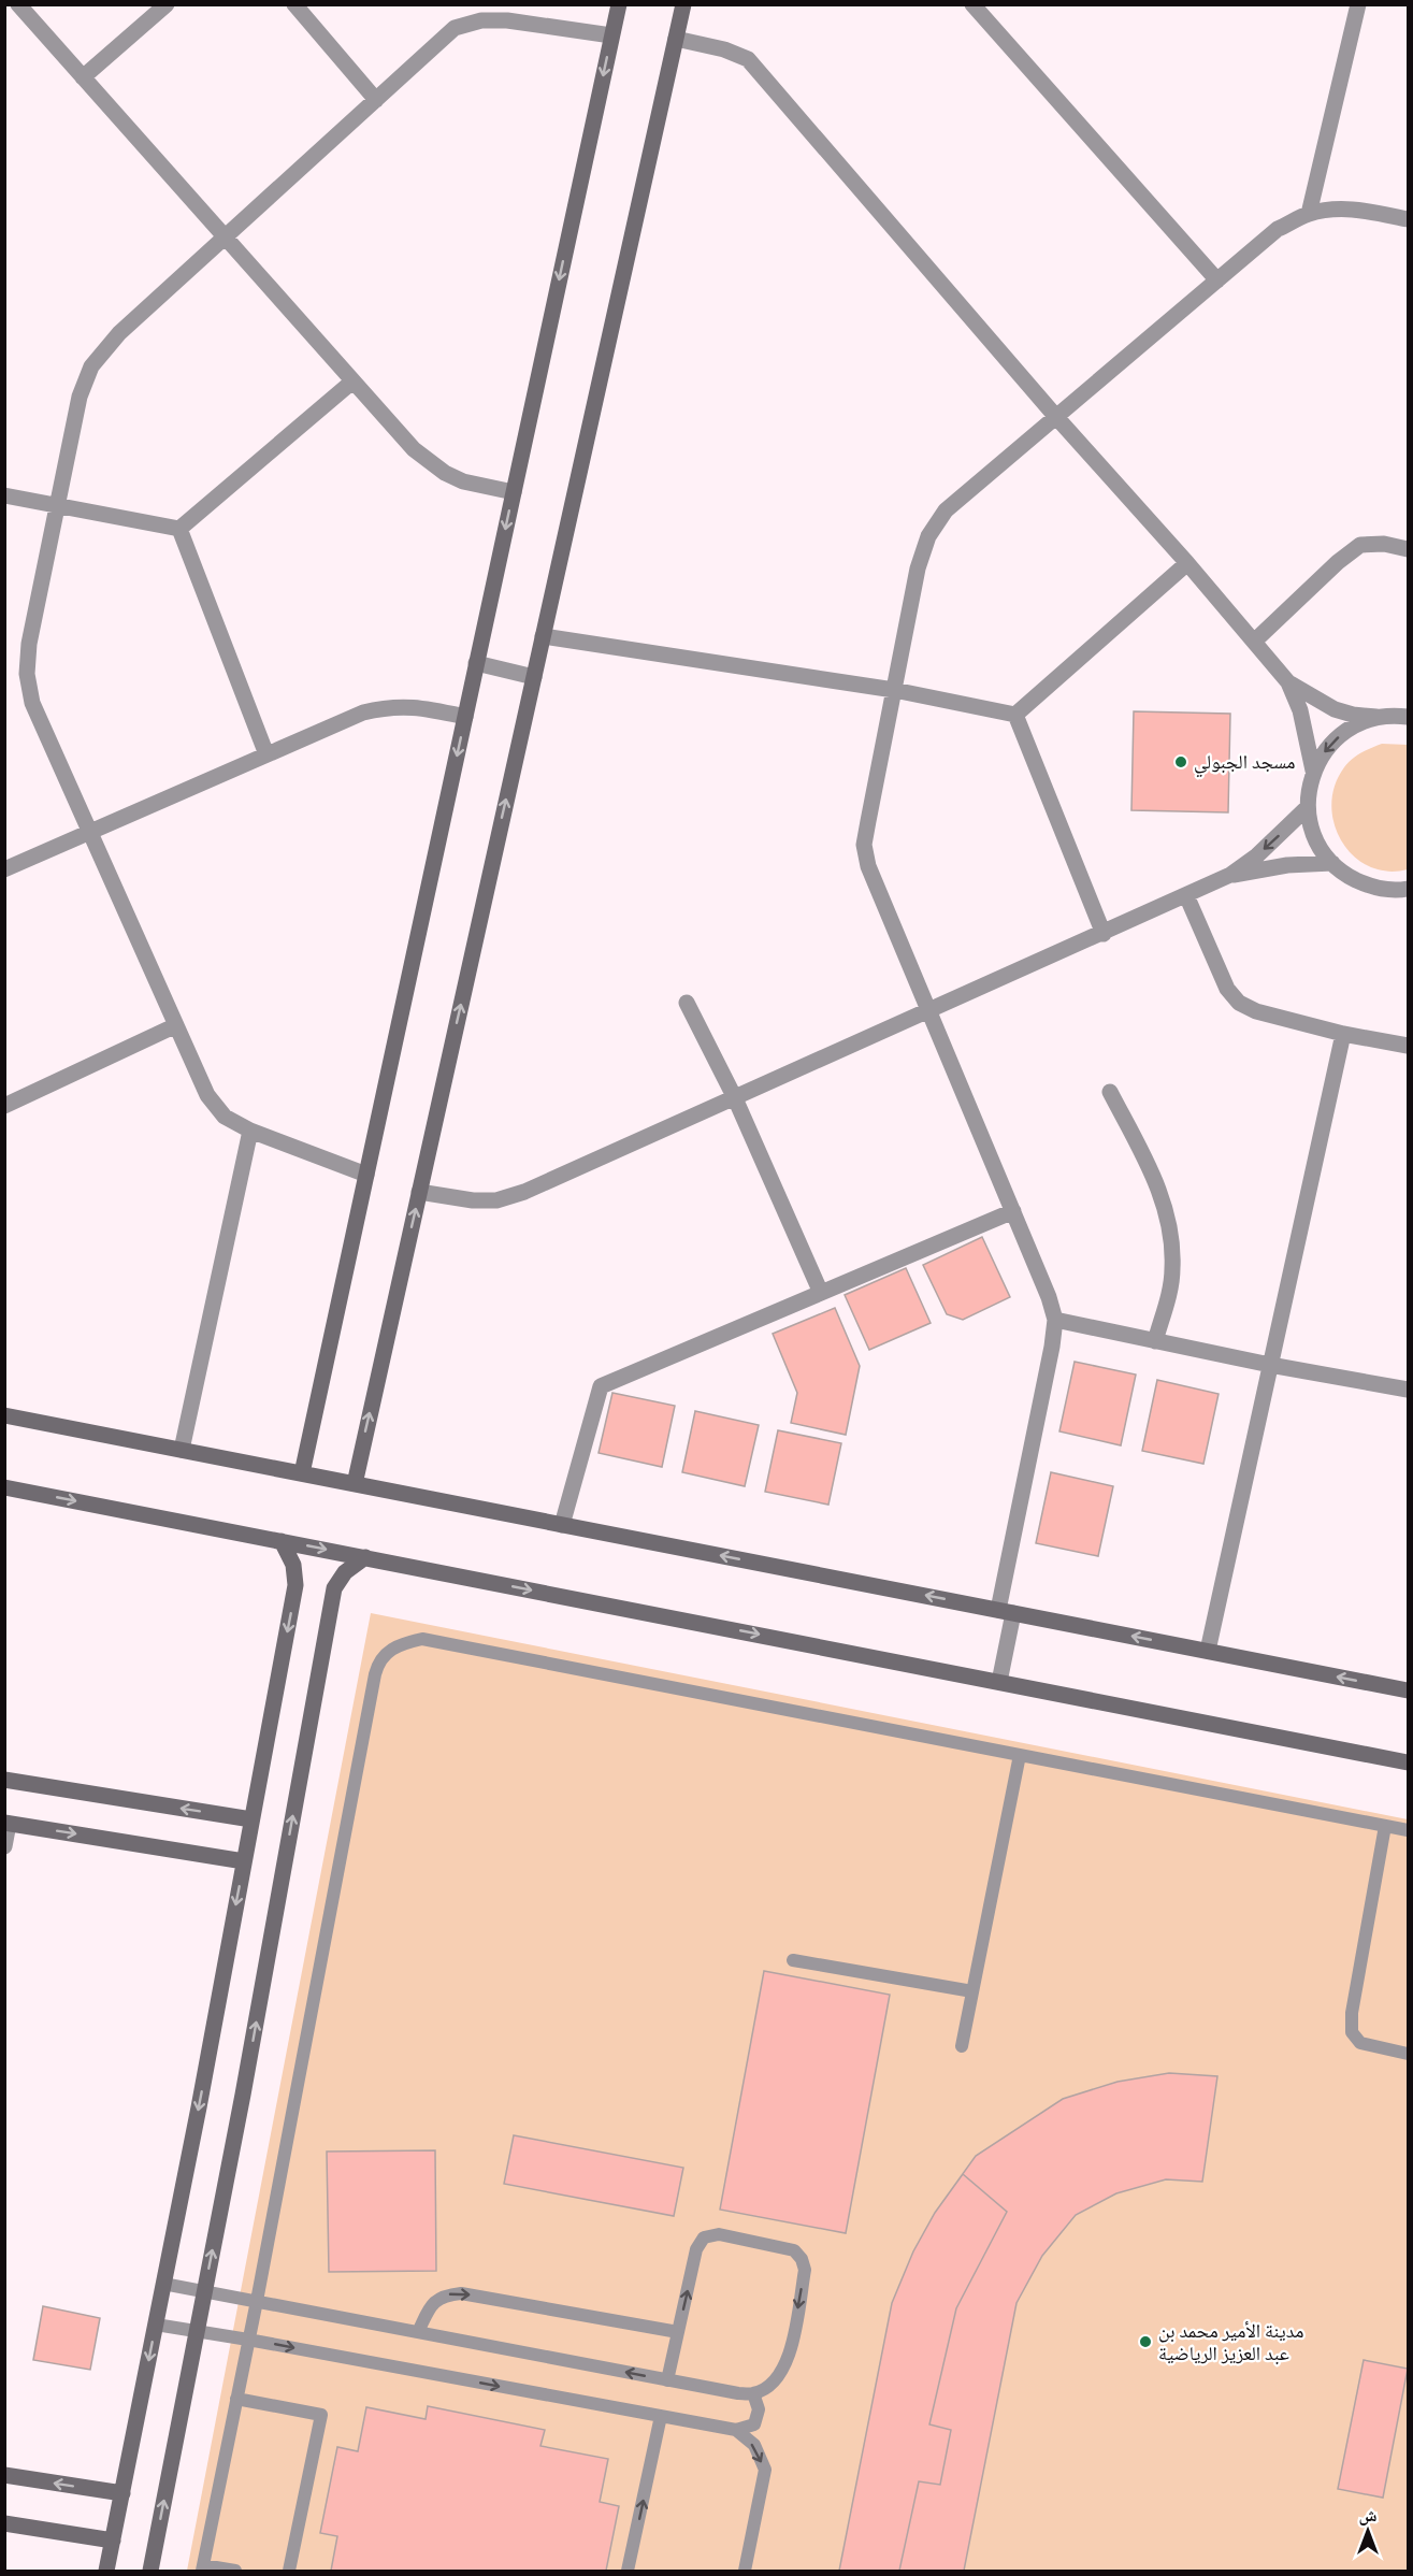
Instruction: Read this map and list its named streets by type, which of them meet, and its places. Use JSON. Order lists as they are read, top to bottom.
{
  "places": ["مسجد الجبولي", "مدينة الأمير محمد بن عبد العزيز الرياضية"],
  "north": "top"
}
